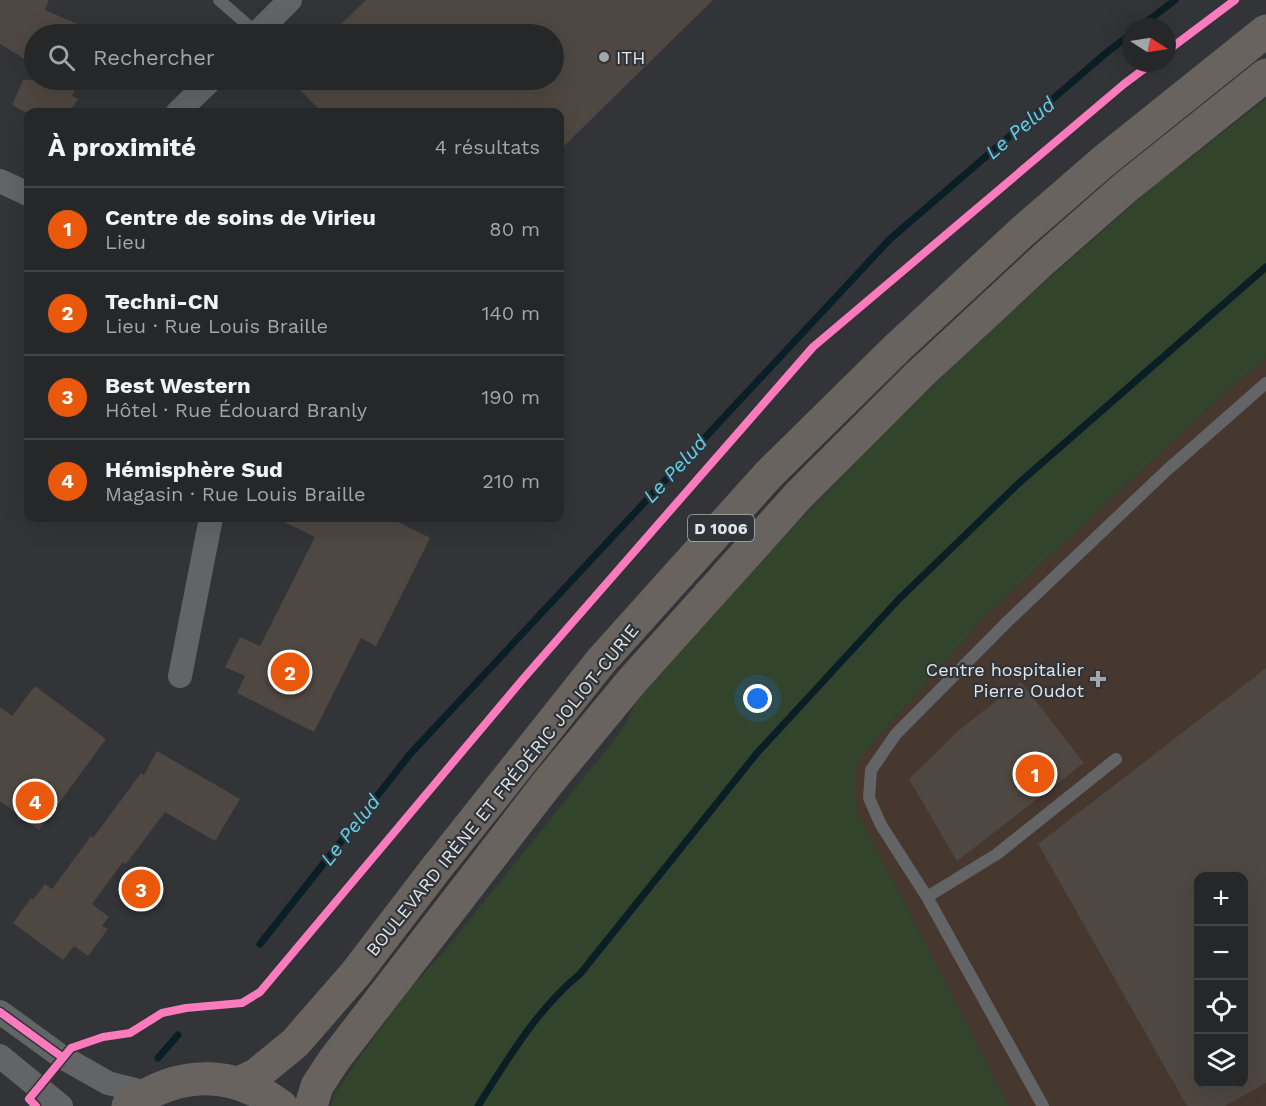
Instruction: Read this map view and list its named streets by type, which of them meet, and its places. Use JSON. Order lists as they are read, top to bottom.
{
  "streets": {
    "main road": ["D 1006", "BOULEVARD IRÈNE ET FRÉDÉRIC JOLIOT-CURIE"]
  },
  "water": ["Le Pelud"],
  "places": {
    "other": ["ITH"],
    "health": ["Centre hospitalier Pierre Oudot"]
  },
  "north": "right",
  "page": {
    "search": "Rechercher",
    "heading": ["À proximité", "4 résultats"],
    "list": [
      {
        "mark": "1",
        "name": "Centre de soins de Virieu",
        "note": "Lieu",
        "value": "80 m"
      },
      {
        "mark": "2",
        "name": "Techni-CN",
        "note": "Lieu · Rue Louis Braille",
        "value": "140 m"
      },
      {
        "mark": "3",
        "name": "Best Western",
        "note": "Hôtel · Rue Édouard Branly",
        "value": "190 m"
      },
      {
        "mark": "4",
        "name": "Hémisphère Sud",
        "note": "Magasin · Rue Louis Braille",
        "value": "210 m"
      }
    ],
    "pins": [
      "2",
      "1",
      "4",
      "3"
    ],
    "map_buttons": ["+", "−"]
  }
}
